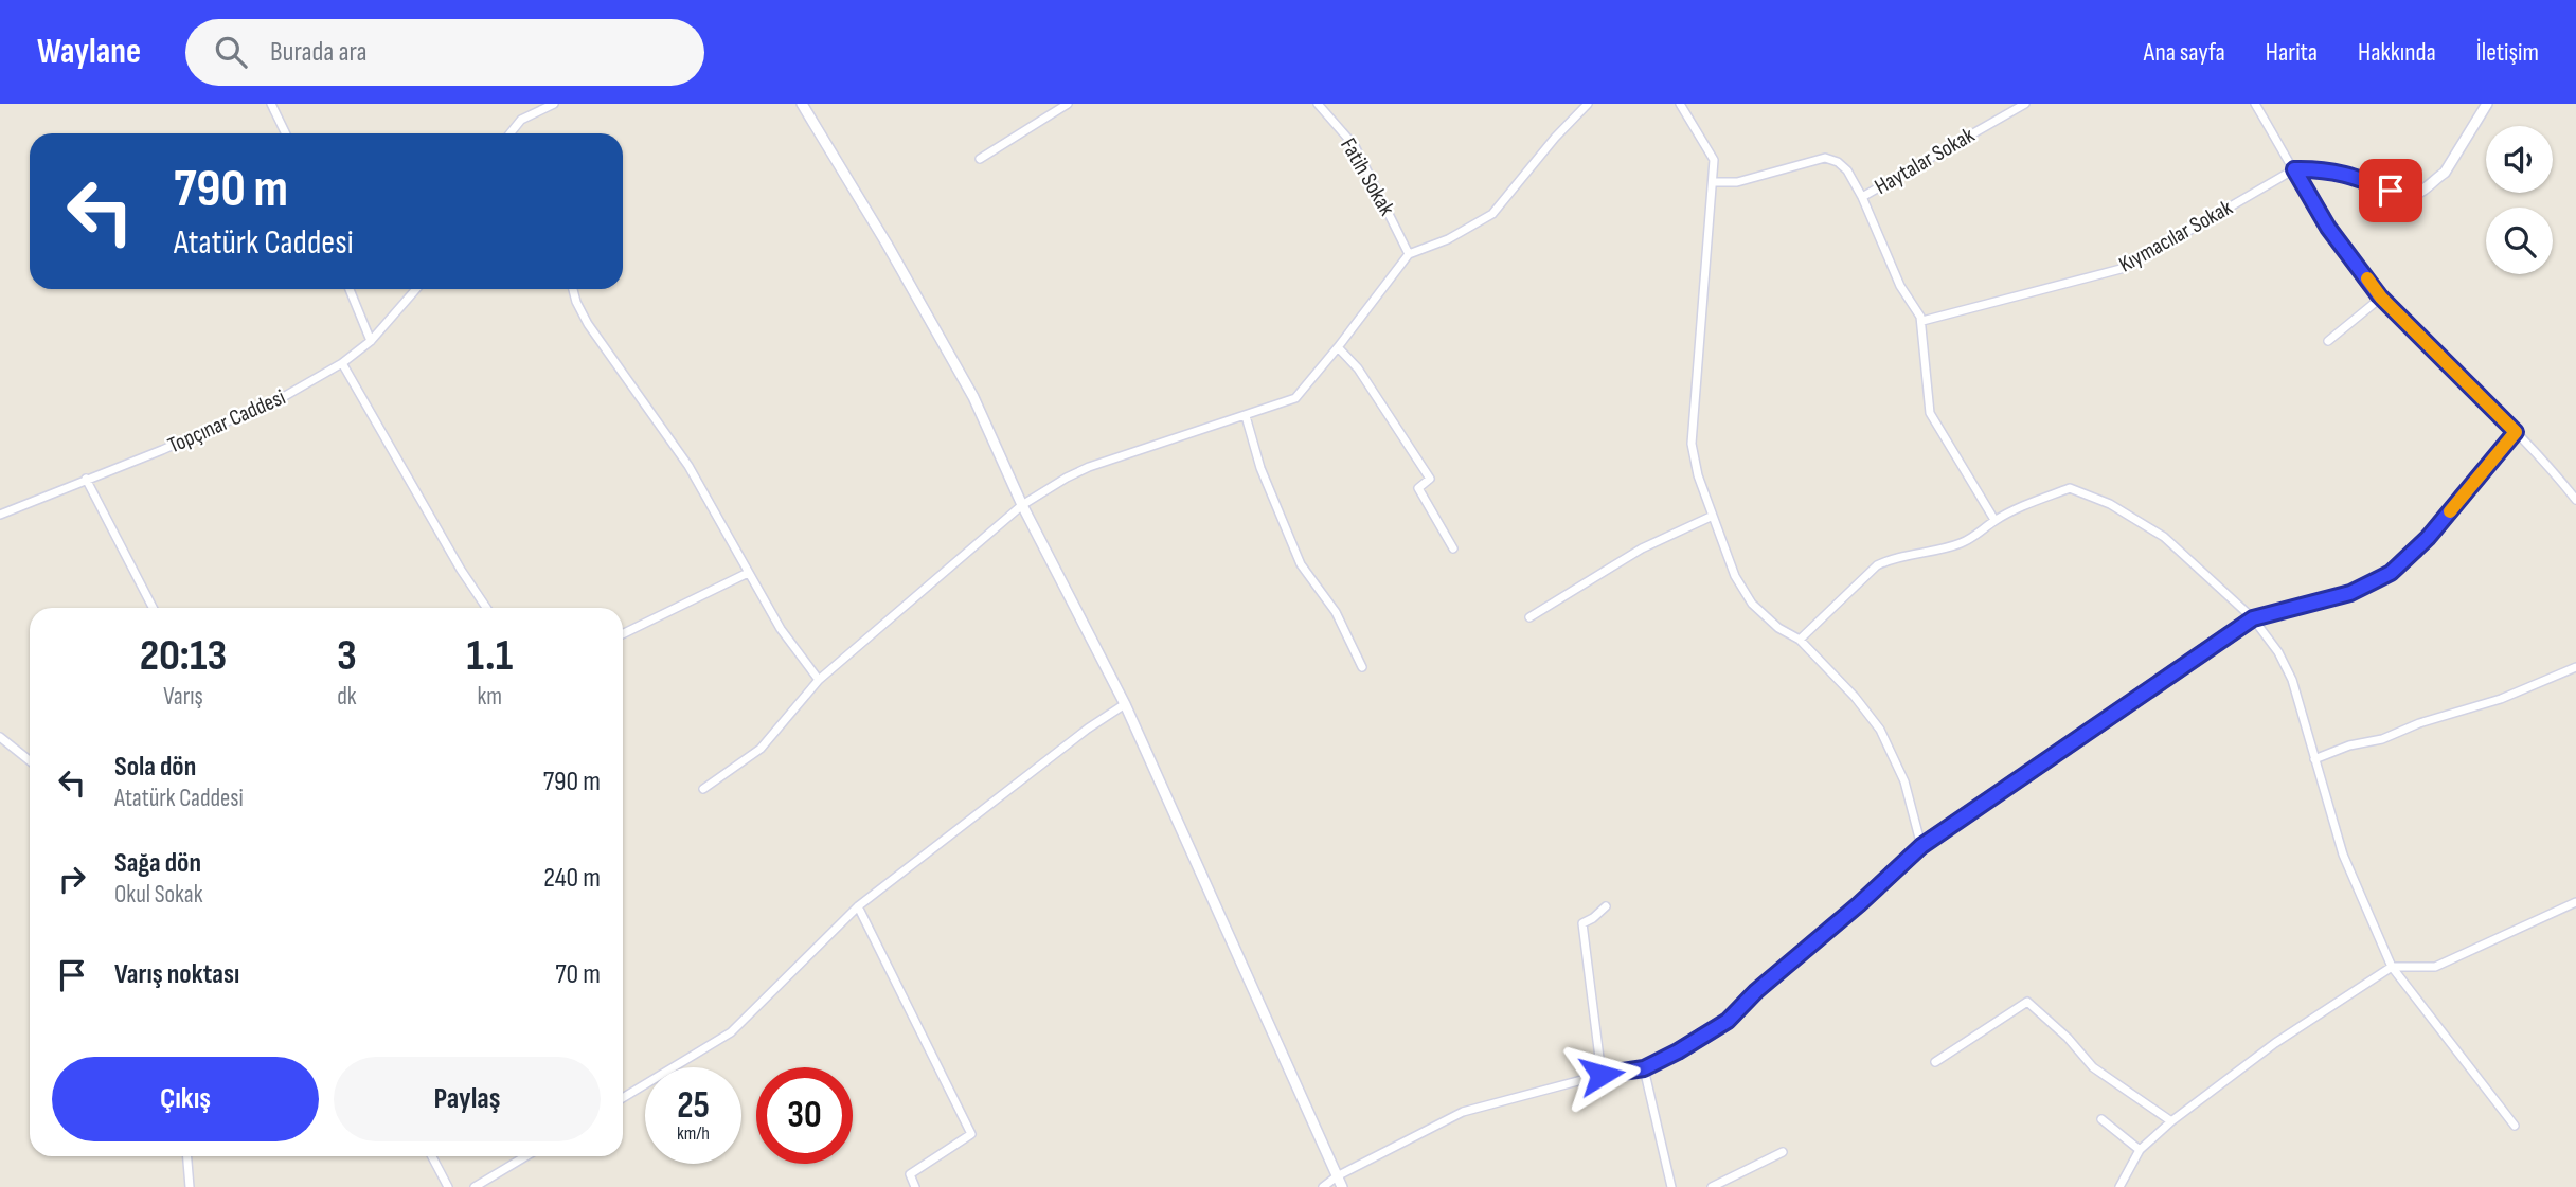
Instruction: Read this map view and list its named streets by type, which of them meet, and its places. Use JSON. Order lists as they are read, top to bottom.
{
  "streets": {
    "street": [
      "Haytalar Sokak",
      "Fatih Sokak",
      "Kıymacılar Sokak",
      "Topçınar Caddesi"
    ]
  },
  "page": {
    "header": "Waylane",
    "search": "Burada ara",
    "nav": [
      "Ana sayfa",
      "Harita",
      "Hakkında",
      "İletişim"
    ],
    "turn": ["790 m", "Atatürk Caddesi"],
    "eta": [
      "20:13",
      "Varış",
      "3",
      "dk",
      "1.1",
      "km"
    ],
    "list": [
      {
        "name": "Sola dön",
        "note": "Atatürk Caddesi",
        "value": "790 m"
      },
      {
        "name": "Sağa dön",
        "note": "Okul Sokak",
        "value": "240 m"
      },
      {
        "name": "Varış noktası",
        "value": "70 m"
      }
    ],
    "buttons": ["Çıkış", "Paylaş"],
    "speed": "25 km/h",
    "limit": "30"
  }
}
